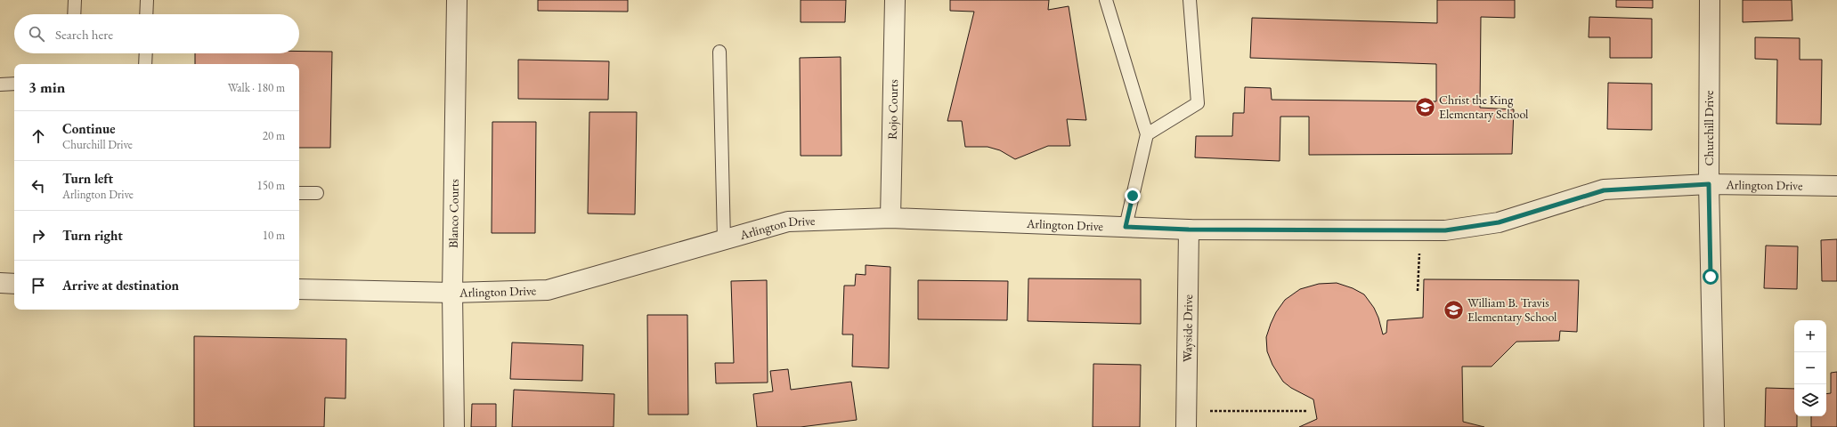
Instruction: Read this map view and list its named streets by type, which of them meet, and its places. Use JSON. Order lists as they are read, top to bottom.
{
  "streets": {
    "street": [
      "Rojo Courts",
      "Churchill Drive",
      "Arlington Drive",
      "Blanco Courts",
      "Wayside Drive"
    ]
  },
  "crossings": [
    ["Rojo Courts", "Arlington Drive"],
    ["Churchill Drive", "Arlington Drive"],
    ["Arlington Drive", "Blanco Courts"],
    ["Arlington Drive", "Wayside Drive"]
  ],
  "places": {
    "school or university": ["Christ the King Elementary School", "William B. Travis Elementary School"]
  },
  "page": {
    "search": "Search here",
    "heading": ["3 min", "Walk · 180 m"],
    "list": [
      ["Continue", "Churchill Drive", "20 m"],
      ["Turn left", "Arlington Drive", "150 m"],
      ["Turn right", "10 m"],
      "Arrive at destination"
    ],
    "map_buttons": ["+", "−"]
  }
}
